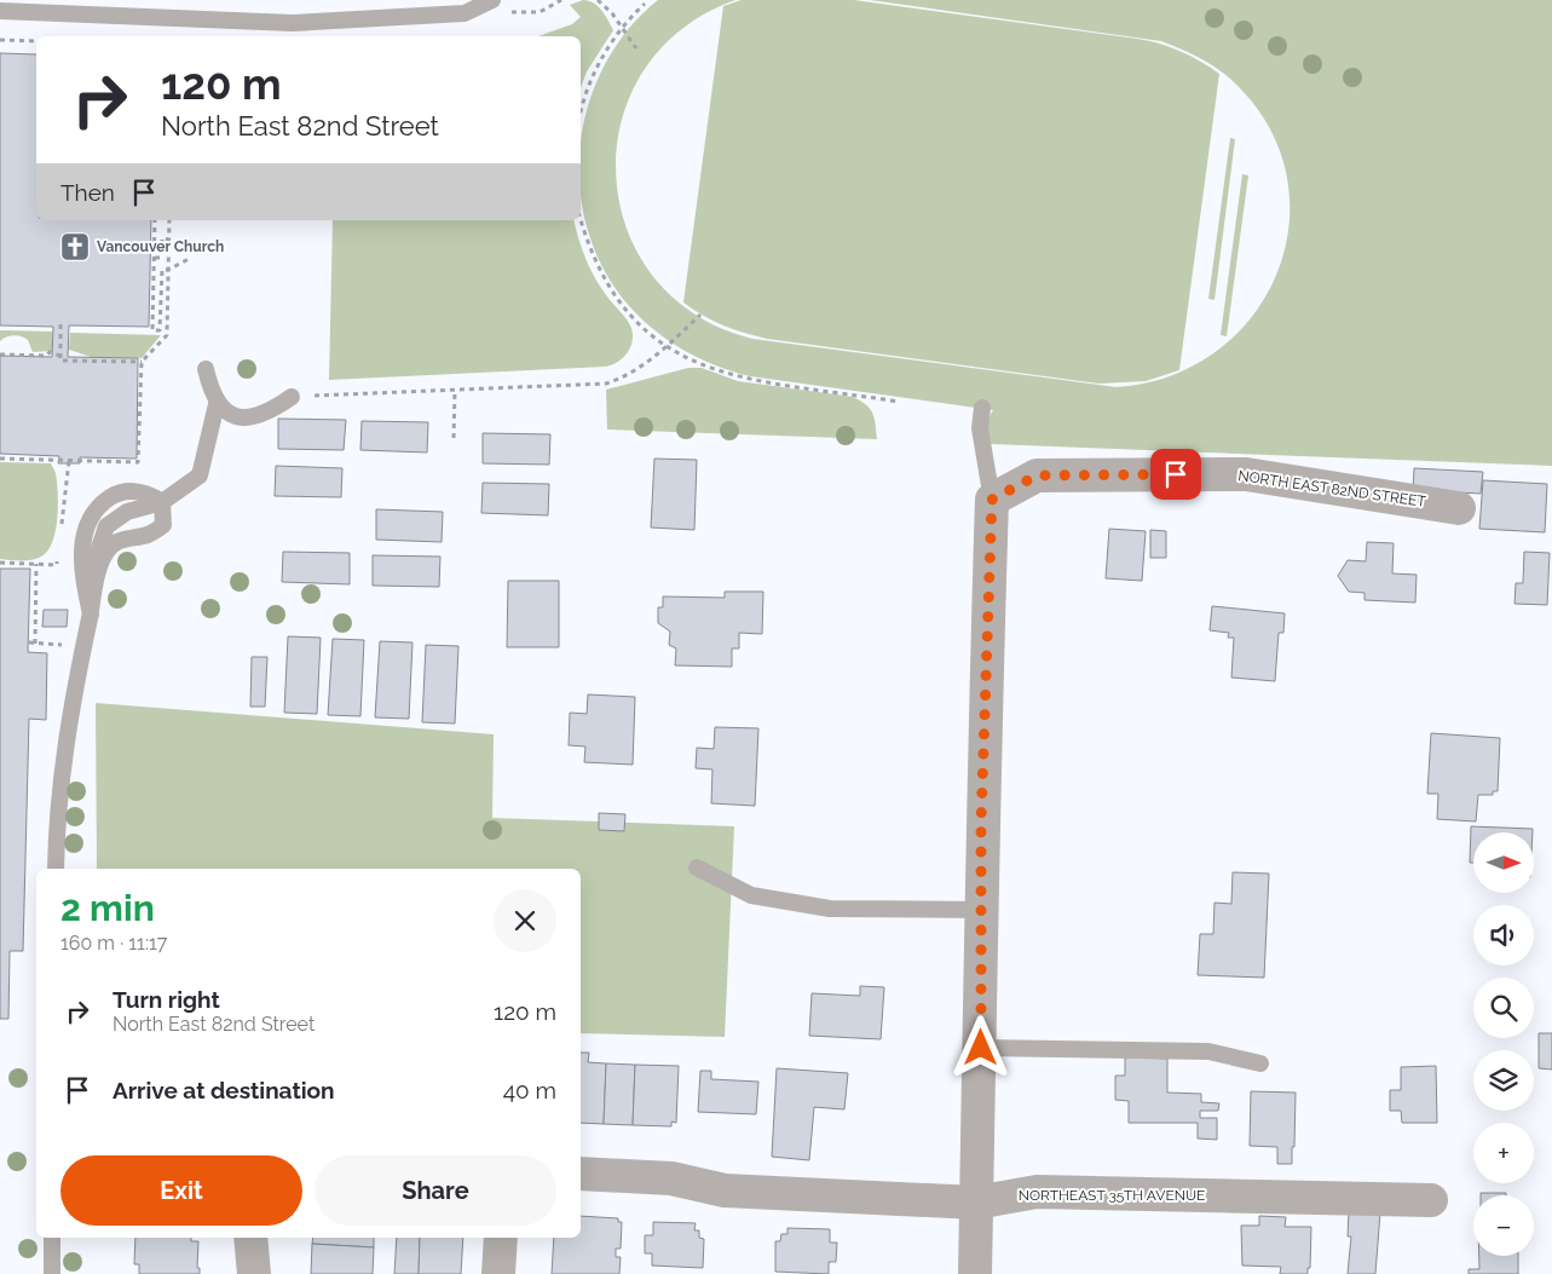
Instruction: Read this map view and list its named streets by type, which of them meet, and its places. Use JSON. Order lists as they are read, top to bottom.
{
  "streets": {
    "street": ["NORTH EAST 82ND STREET", "NORTHEAST 35TH AVENUE"]
  },
  "places": {
    "church": ["Vancouver Church"]
  },
  "north": "right",
  "page": {
    "turn": ["120 m", "North East 82nd Street"],
    "then": "Then",
    "map_buttons": ["+", "−"],
    "heading": ["2 min", "160 m · 11:17"],
    "list": [
      {
        "name": "Turn right",
        "note": "North East 82nd Street",
        "value": "120 m"
      },
      {
        "name": "Arrive at destination",
        "value": "40 m"
      }
    ],
    "buttons": ["Exit", "Share"]
  }
}
